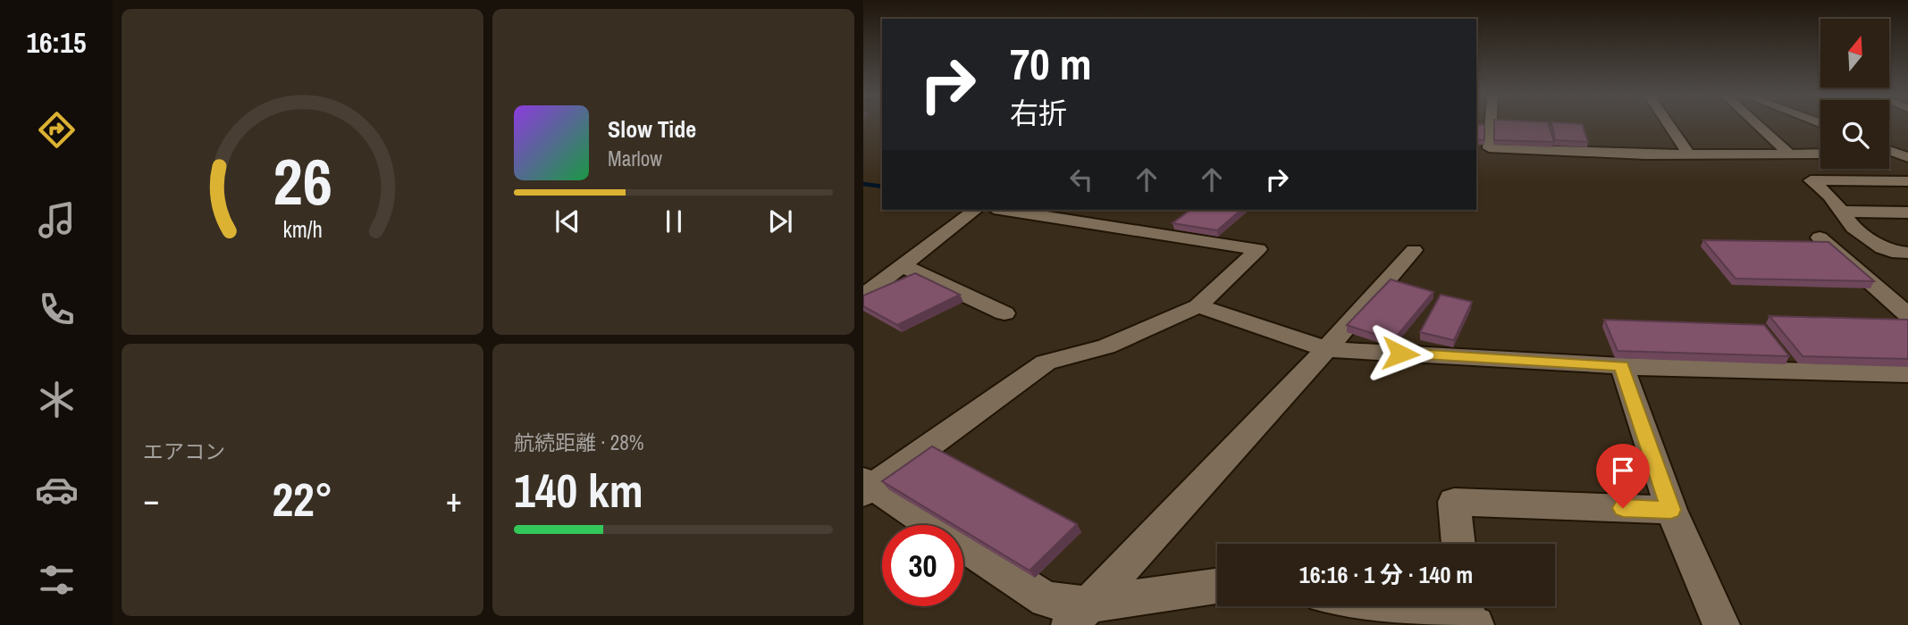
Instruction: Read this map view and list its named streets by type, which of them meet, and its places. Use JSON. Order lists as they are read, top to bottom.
{
  "north": "top",
  "page": {
    "tabs": "16:15",
    "turn": ["70 m", "右折"],
    "song": ["Slow Tide", "Marlow"],
    "tile": [
      "エアコン",
      ["航続距離 · 28%", "140 km"]
    ],
    "heat": ["−", "22°", "+"],
    "limit": "30",
    "trip": "16:16 · 1 分 · 140 m",
    "gauge": ["26", "km/h"]
  }
}
